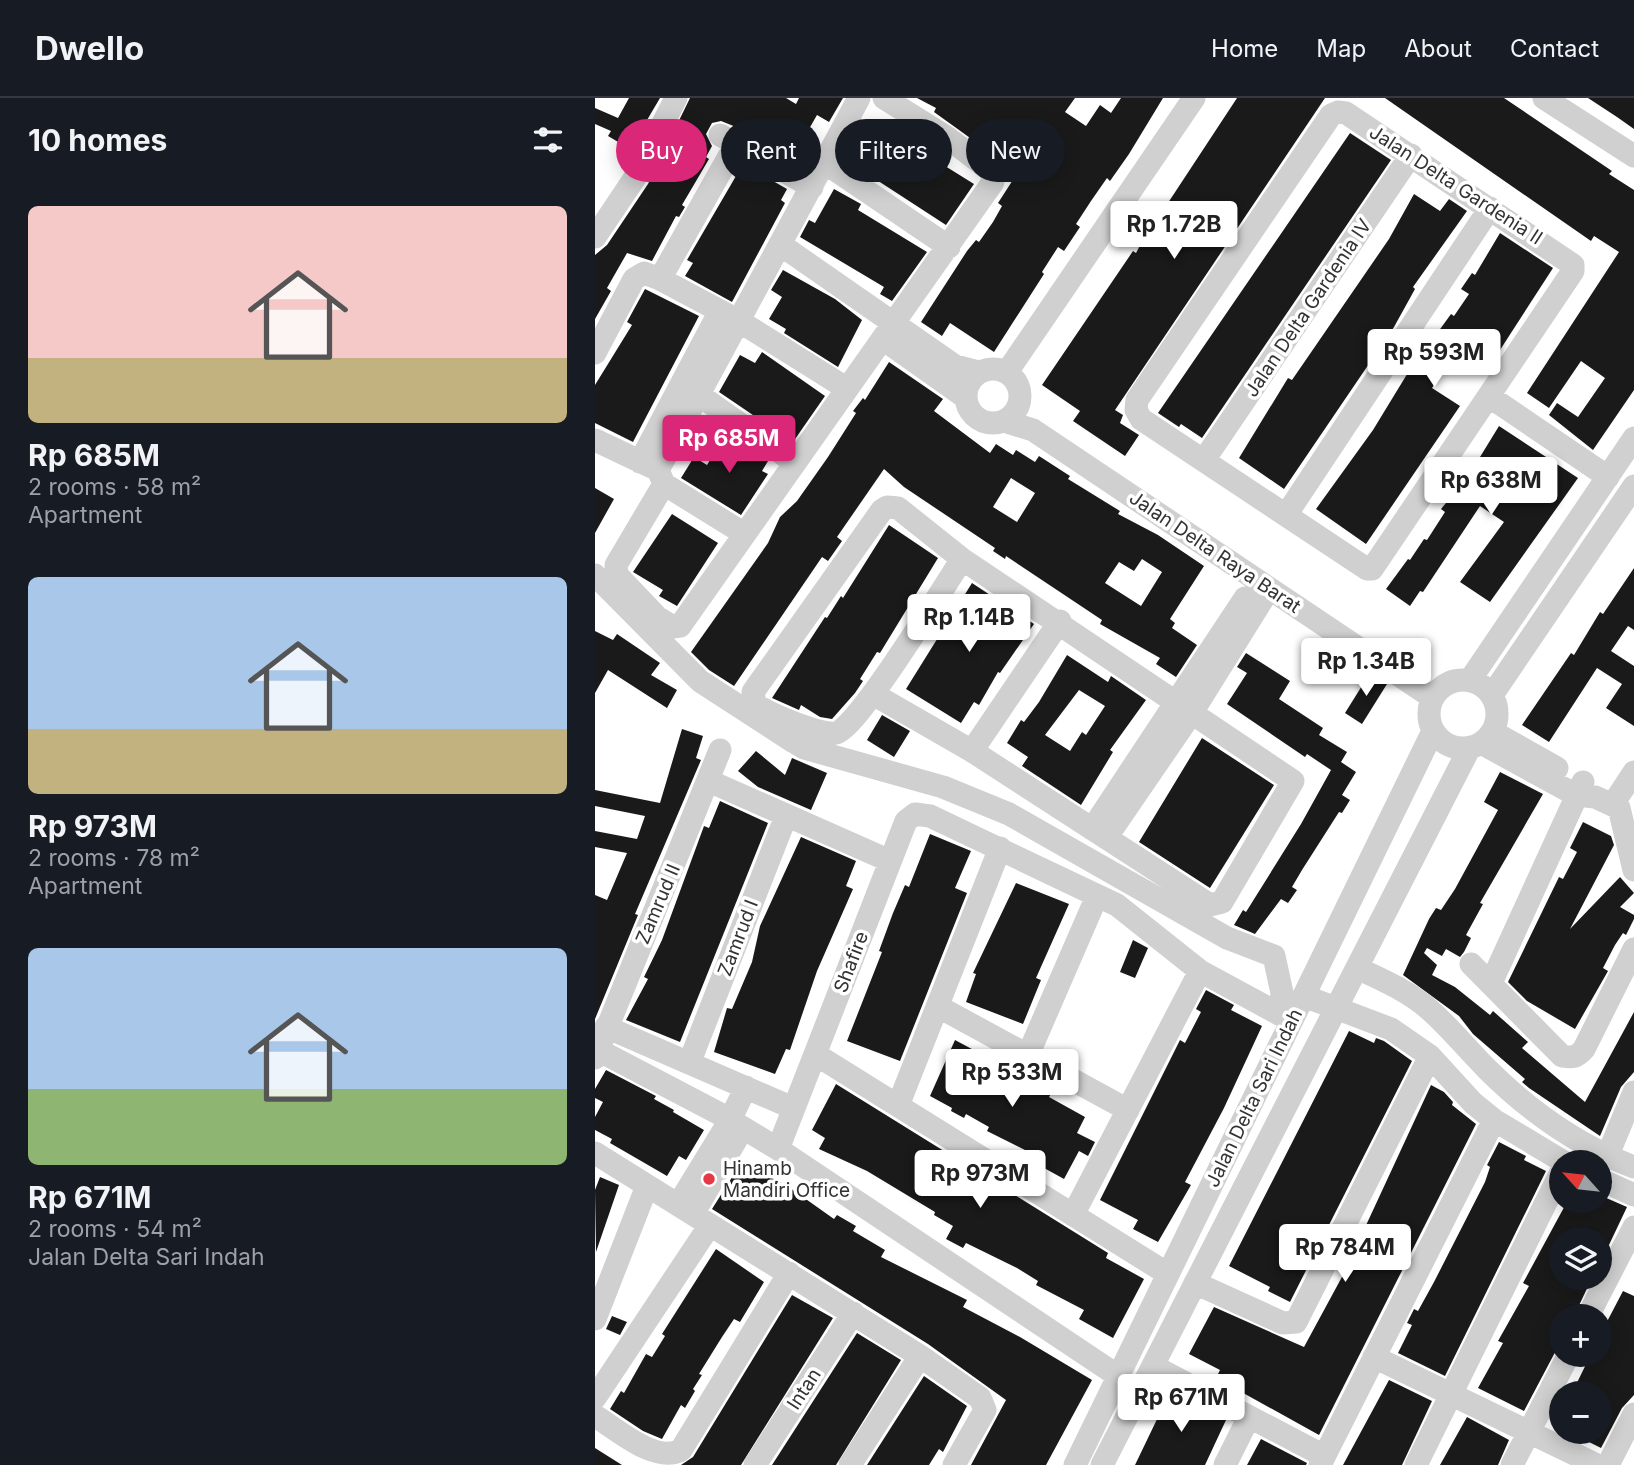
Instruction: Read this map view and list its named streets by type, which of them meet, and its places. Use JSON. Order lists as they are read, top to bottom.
{
  "streets": {
    "street": [
      "Jalan Delta Gardenia II",
      "Jalan Delta Gardenia IV",
      "Jalan Delta Raya Barat",
      "Zamrud II",
      "Zamrud I",
      "Shafire",
      "Jalan Delta Sari Indah",
      "Intan"
    ]
  },
  "crossings": [
    ["Jalan Delta Gardenia II", "Jalan Delta Gardenia IV"],
    ["Jalan Delta Raya Barat", "Jalan Delta Sari Indah"]
  ],
  "places": ["Hinamb Mandiri Office"],
  "north": "top left",
  "page": {
    "header": "Dwello",
    "nav": [
      "Home",
      "Map",
      "About",
      "Contact"
    ],
    "heading": "10 homes",
    "chip": [
      "Buy",
      "Rent",
      "Filters",
      "New"
    ],
    "list": [
      {
        "name": "Rp 685M",
        "note": "2 rooms · 58 m² · Apartment"
      },
      {
        "name": "Rp 973M",
        "note": "2 rooms · 78 m² · Apartment"
      },
      {
        "name": "Rp 671M",
        "note": "2 rooms · 54 m² · Jalan Delta Sari Indah"
      }
    ],
    "price": [
      "Rp 1.72B",
      "Rp 593M",
      "Rp 685M",
      "Rp 638M",
      "Rp 1.14B",
      "Rp 1.34B",
      "Rp 533M",
      "Rp 973M",
      "Rp 784M",
      "Rp 671M"
    ],
    "map_buttons": ["+", "−"]
  }
}
